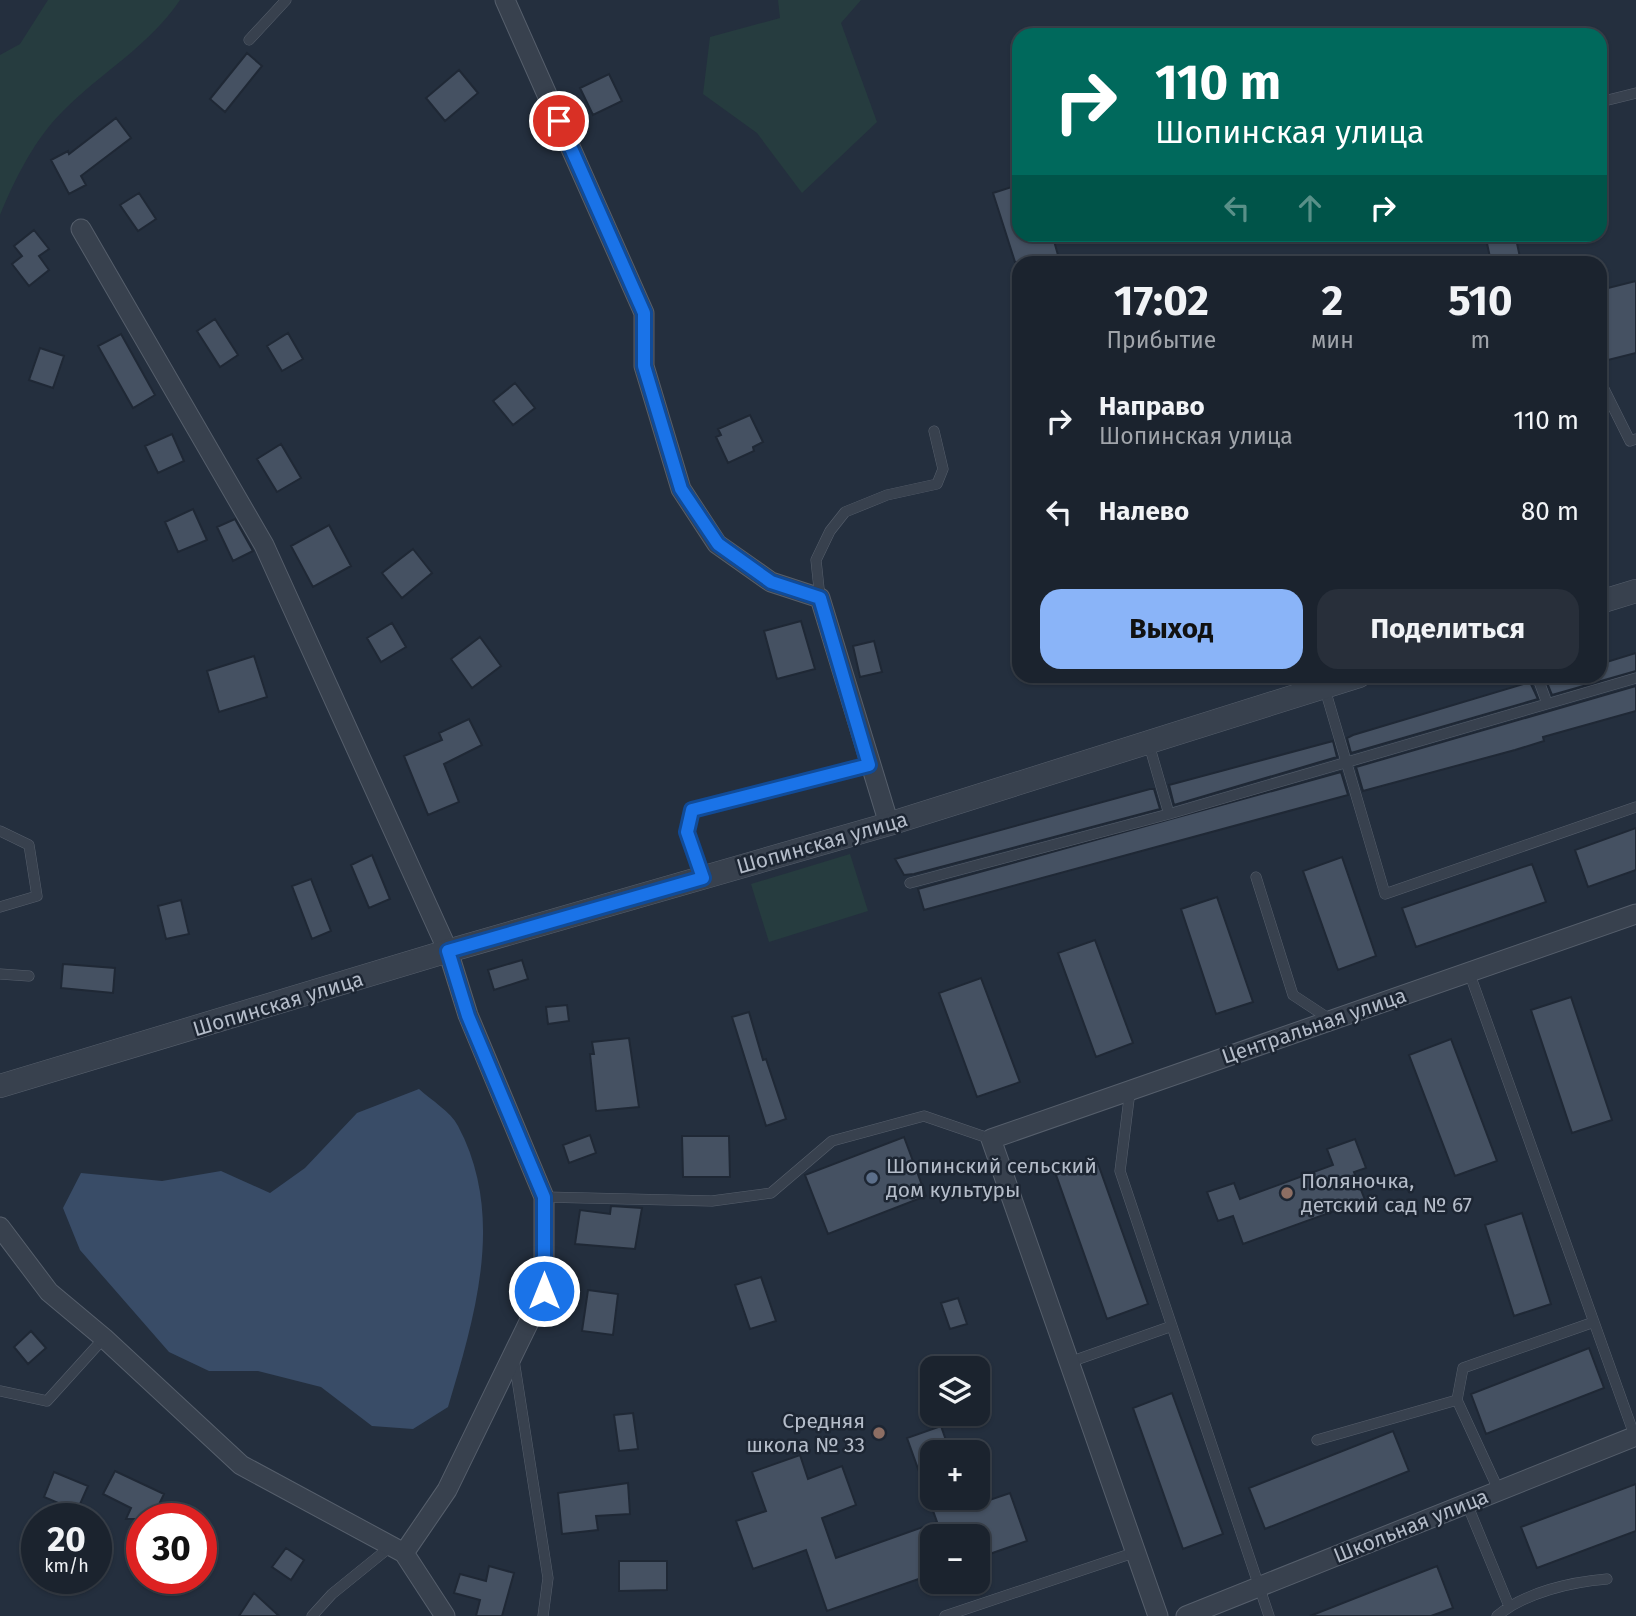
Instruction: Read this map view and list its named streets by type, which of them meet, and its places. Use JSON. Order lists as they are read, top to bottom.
{
  "streets": {
    "street": ["Шопинская улица", "Центральная улица", "Школьная улица"]
  },
  "places": ["Шопинский сельский дом культуры", "Поляночка, детский сад № 67", "Средняя школа № 33"],
  "page": {
    "turn": ["110 m", "Шопинская улица"],
    "eta": [
      "17:02",
      "Прибытие",
      "2",
      "мин",
      "510",
      "m"
    ],
    "list": [
      {
        "name": "Направо",
        "note": "Шопинская улица",
        "value": "110 m"
      },
      {
        "name": "Налево",
        "value": "80 m"
      }
    ],
    "buttons": ["Выход", "Поделиться"],
    "map_buttons": ["+", "−"],
    "speed": "20 km/h",
    "limit": "30"
  }
}
